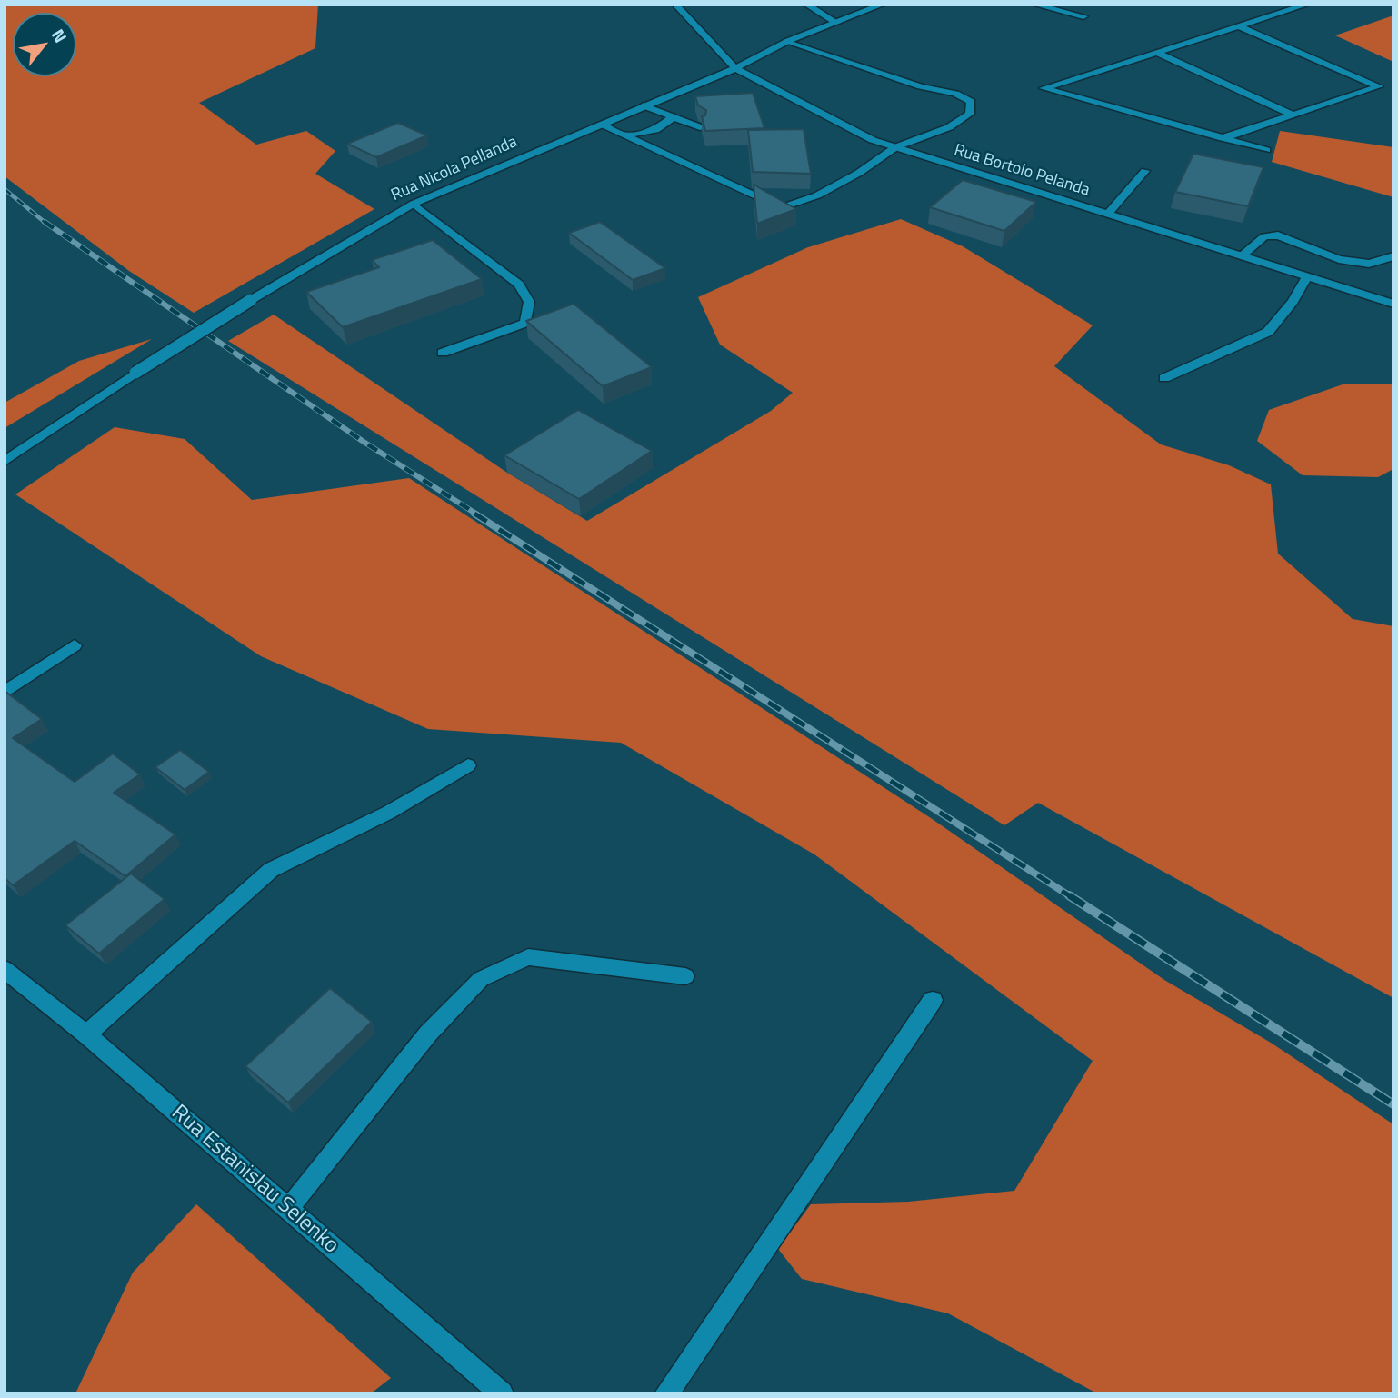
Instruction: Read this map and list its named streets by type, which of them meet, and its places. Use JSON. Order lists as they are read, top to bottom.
{
  "streets": {
    "street": ["Rua Nicola Pellanda", "Rua Bortolo Pelanda", "Rua Estanislau Selenko"]
  },
  "crossings": [
    ["Rua Nicola Pellanda", "Rua Bortolo Pelanda"]
  ],
  "north": "top right"
}
